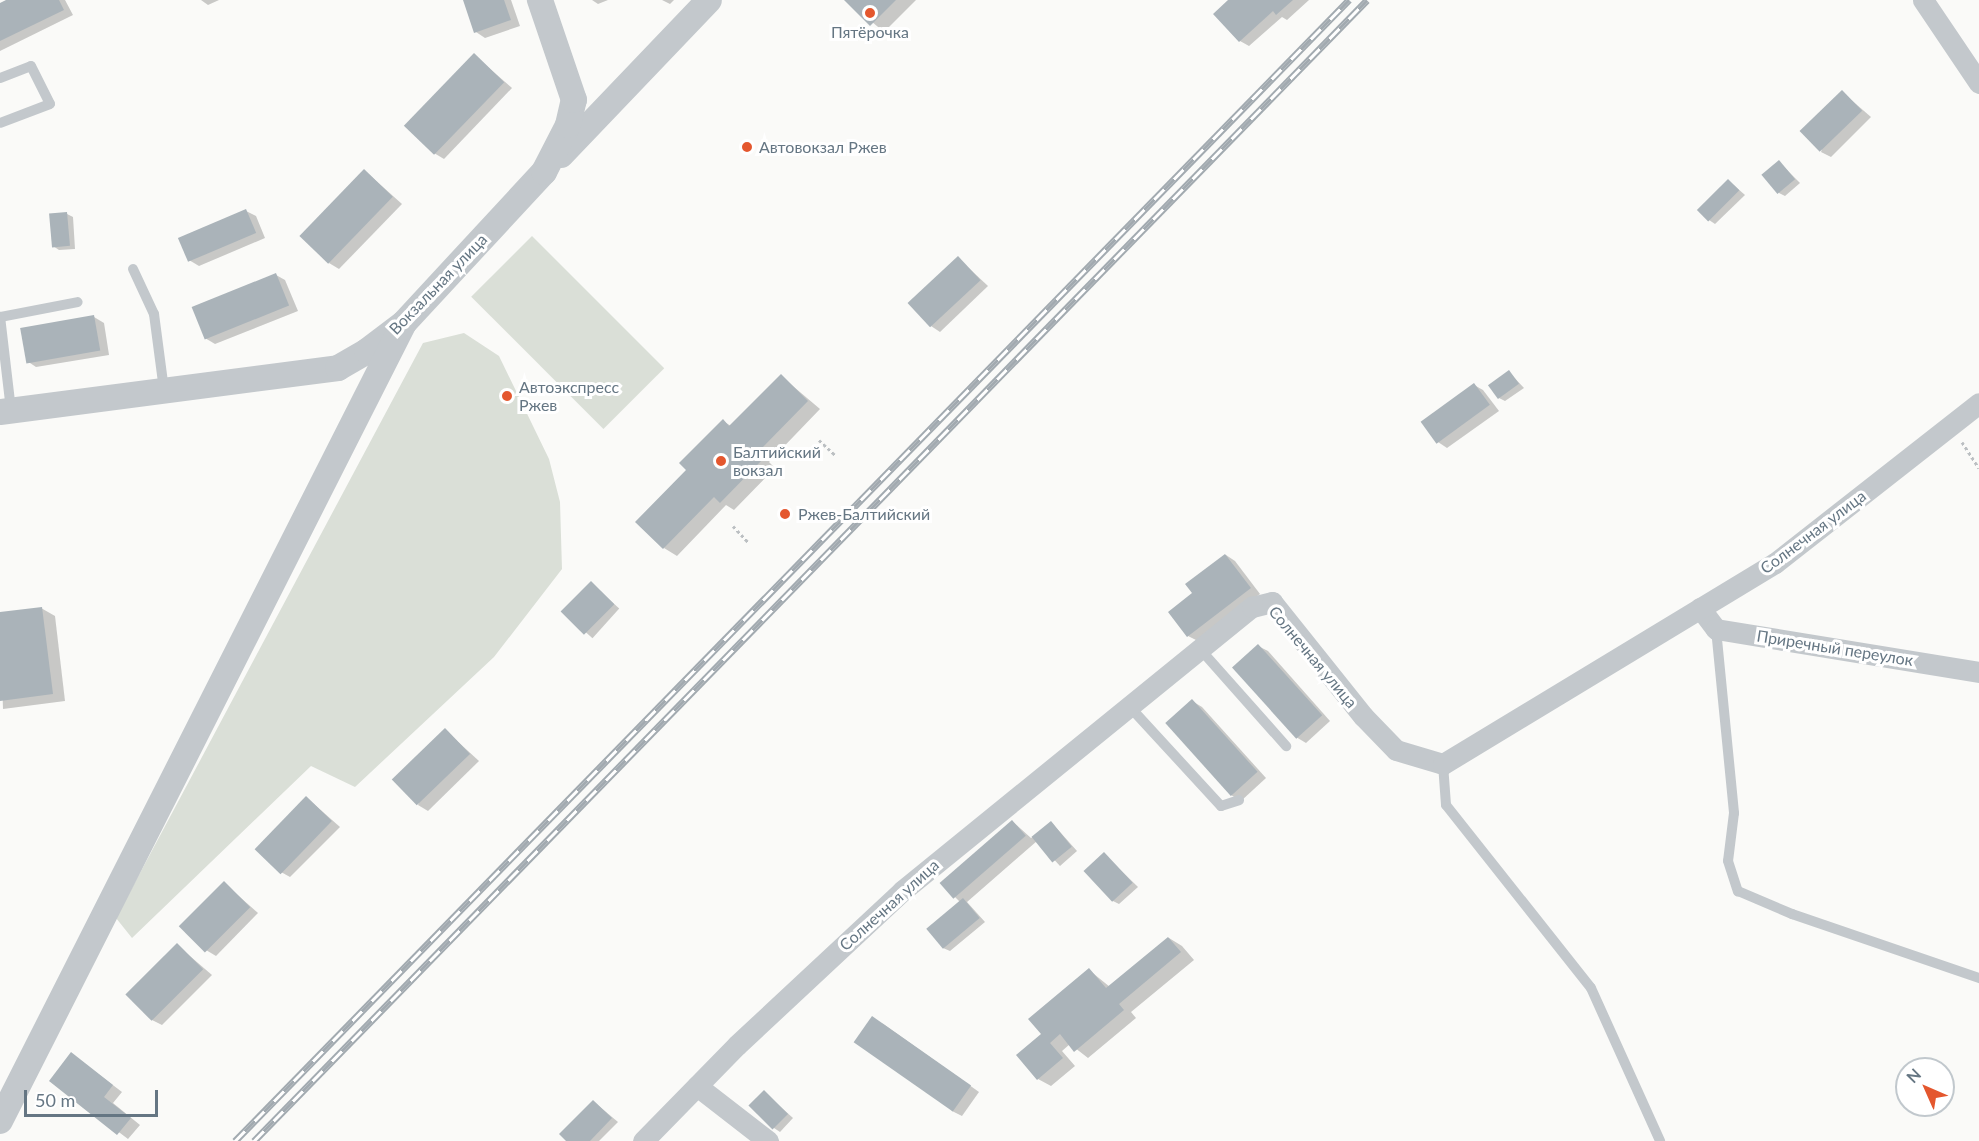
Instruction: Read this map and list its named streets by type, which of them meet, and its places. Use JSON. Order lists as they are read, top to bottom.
{
  "streets": {
    "street": ["Вокзальная улица", "Солнечная улица", "Приречный переулок"]
  },
  "places": [
    "Пятёрочка",
    "Автовокзал Ржев",
    "Автоэкспресс Ржев",
    "Балтийский вокзал",
    "Ржев-Балтийский"
  ],
  "scale_bar": "50 m",
  "north": "top left"
}
